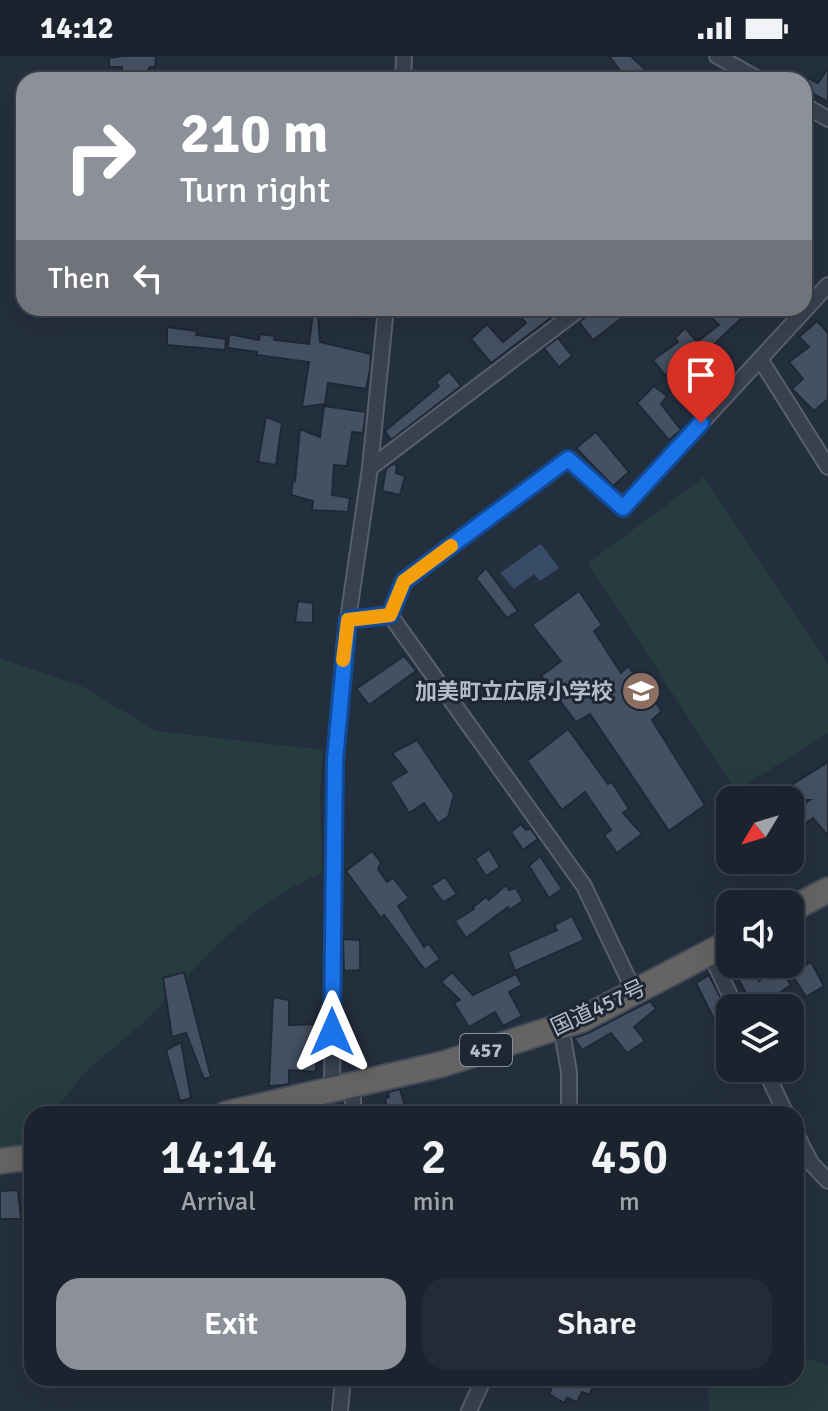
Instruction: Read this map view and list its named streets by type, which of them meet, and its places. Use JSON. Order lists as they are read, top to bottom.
{
  "streets": {
    "highway": ["国道457号", "457"]
  },
  "places": {
    "school or university": ["加美町立広原小学校"]
  },
  "north": "bottom left",
  "page": {
    "status": "14:12",
    "turn": ["210 m", "Turn right"],
    "then": "Then",
    "eta": [
      "14:14",
      "Arrival",
      "2",
      "min",
      "450",
      "m"
    ],
    "buttons": ["Exit", "Share"]
  }
}
